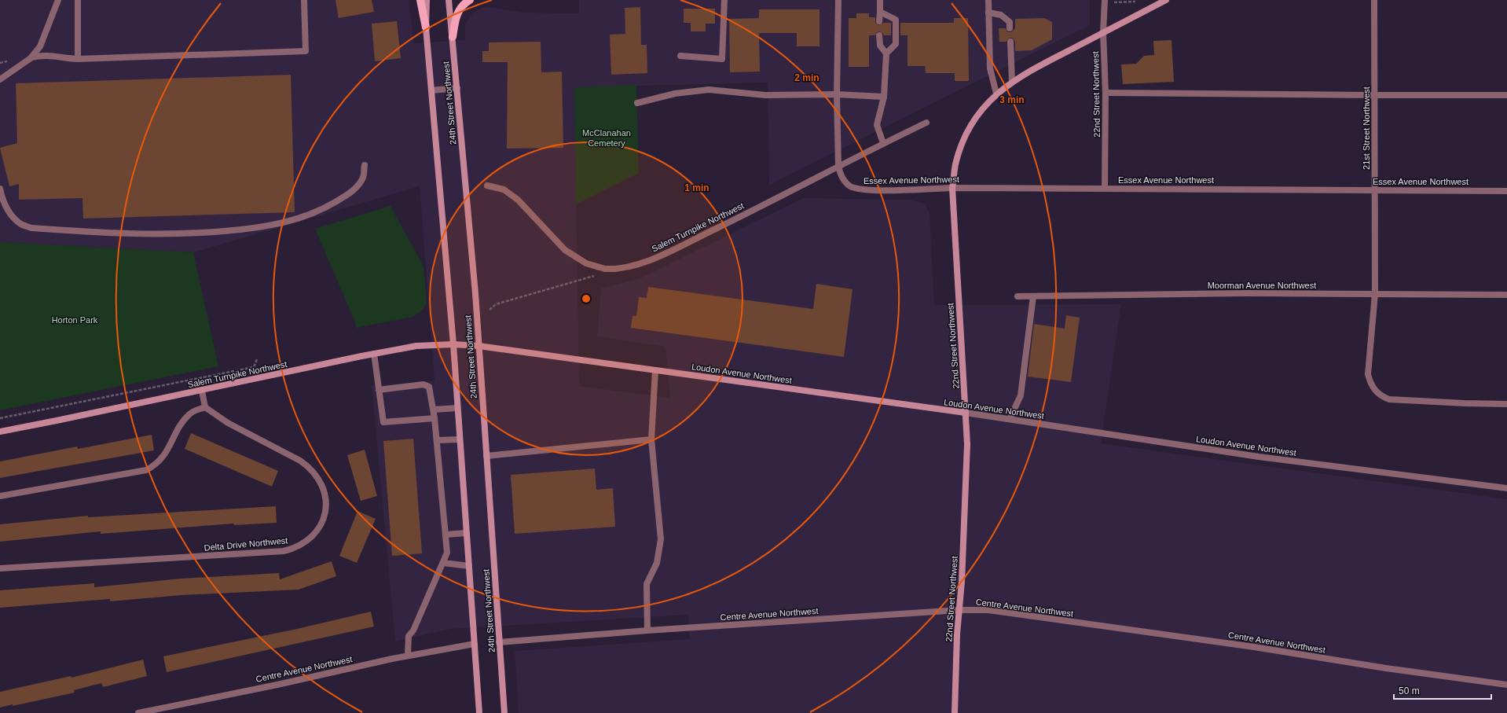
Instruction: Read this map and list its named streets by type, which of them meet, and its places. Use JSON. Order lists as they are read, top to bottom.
{
  "streets": {
    "street": [
      "22nd Street Northwest",
      "24th Street Northwest",
      "21st Street Northwest",
      "Essex Avenue Northwest",
      "Salem Turnpike Northwest",
      "Moorman Avenue Northwest",
      "Loudon Avenue Northwest",
      "Delta Drive Northwest",
      "Centre Avenue Northwest"
    ]
  },
  "crossings": [
    ["22nd Street Northwest", "Essex Avenue Northwest"],
    ["22nd Street Northwest", "Loudon Avenue Northwest"],
    ["22nd Street Northwest", "Centre Avenue Northwest"],
    ["24th Street Northwest", "Salem Turnpike Northwest"],
    ["24th Street Northwest", "Loudon Avenue Northwest"],
    ["24th Street Northwest", "Centre Avenue Northwest"],
    ["21st Street Northwest", "Essex Avenue Northwest"],
    ["21st Street Northwest", "Moorman Avenue Northwest"],
    ["Essex Avenue Northwest", "Salem Turnpike Northwest"],
    ["Salem Turnpike Northwest", "Loudon Avenue Northwest"]
  ],
  "parks": ["McClanahan Cemetery", "Horton Park"],
  "scale_bar": "50 m",
  "rings": ["2 min", "3 min", "1 min"]
}
